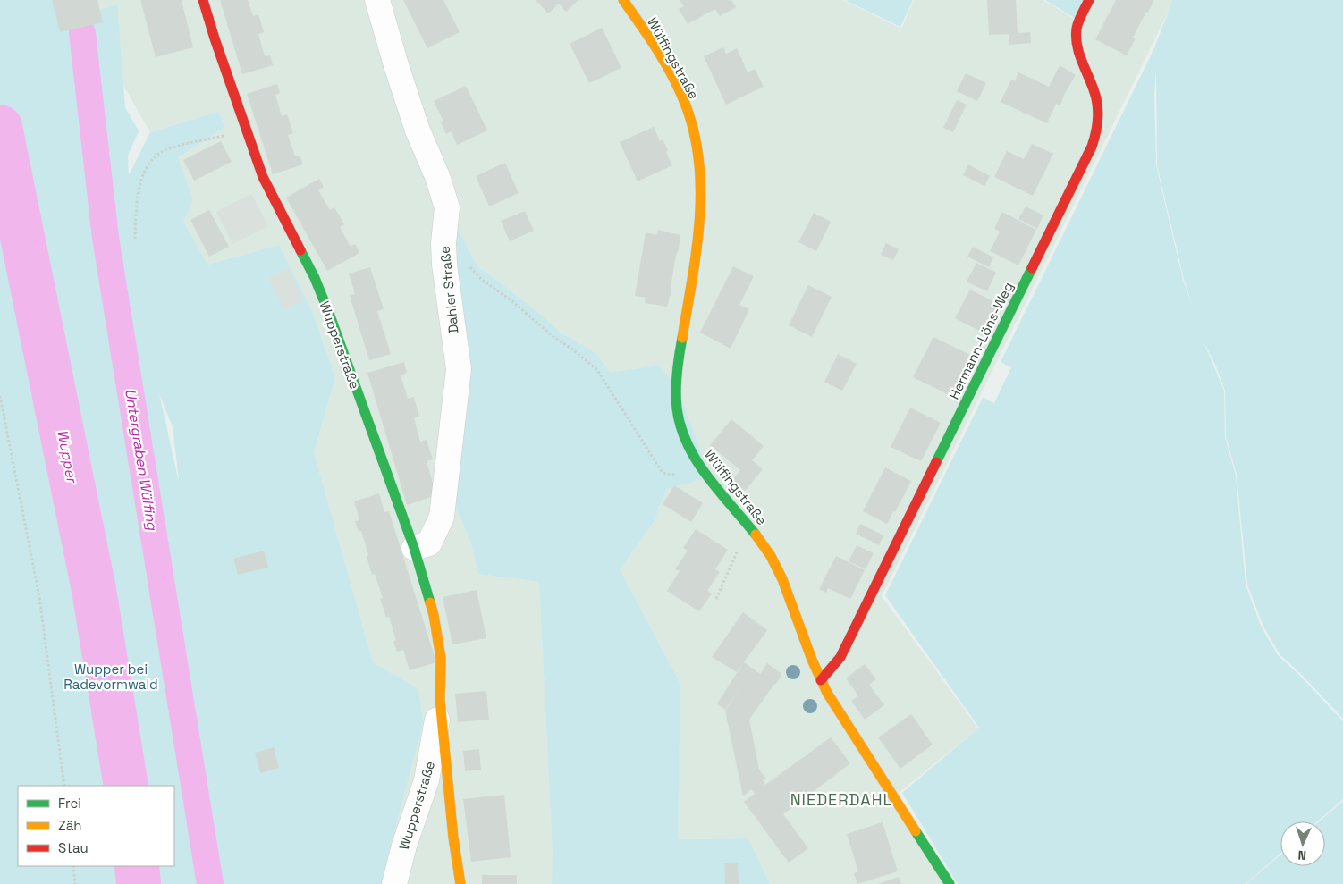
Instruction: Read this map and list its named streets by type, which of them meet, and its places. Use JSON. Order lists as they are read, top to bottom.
{
  "streets": {
    "street": [
      "Wülfingstraße",
      "Dahler Straße",
      "Hermann-Löns-Weg",
      "Wupperstraße"
    ]
  },
  "crossings": [
    ["Wülfingstraße", "Hermann-Löns-Weg"],
    ["Dahler Straße", "Wupperstraße"]
  ],
  "districts": ["NIEDERDAHL"],
  "water": ["Wupper", "Untergraben Wülfing"],
  "parks": ["Wupper bei Radevormwald"],
  "legend": ["Frei", "Zäh", "Stau"],
  "north": "bottom"
}
